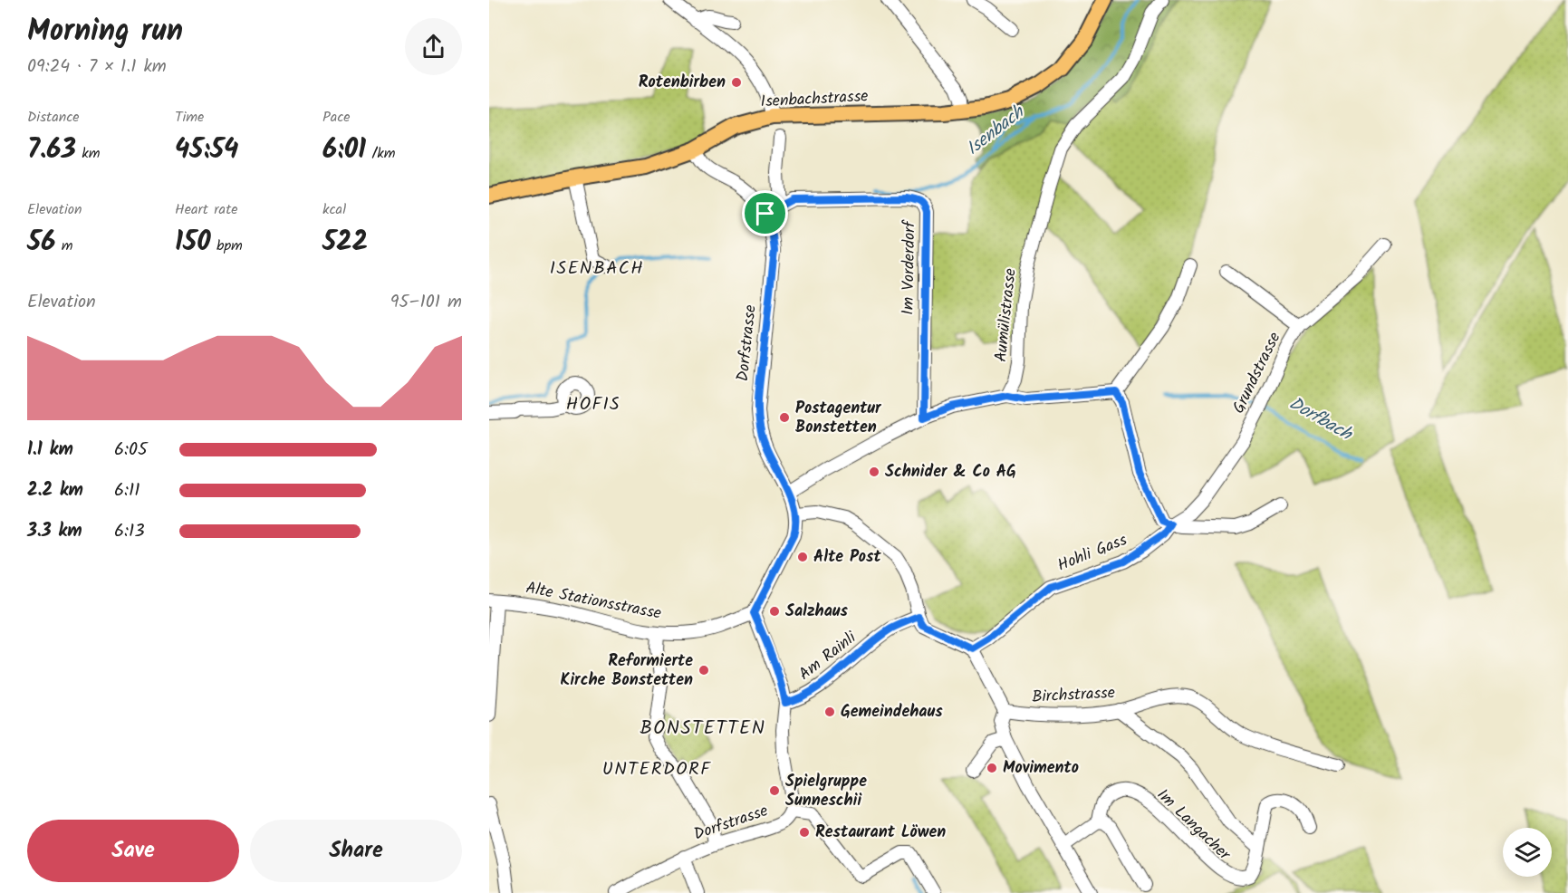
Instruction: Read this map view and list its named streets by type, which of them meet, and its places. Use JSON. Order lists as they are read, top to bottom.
{
  "streets": {
    "main road": ["Isenbachstrasse"],
    "street": [
      "Im Vorderdorf",
      "Aumülistrasse",
      "Dorfstrasse",
      "Grundstrasse",
      "Hohli Gass",
      "Alte Stationsstrasse",
      "Am Rainli",
      "Birchstrasse",
      "Im Langacher"
    ]
  },
  "crossings": [
    ["Isenbachstrasse", "Dorfstrasse"],
    ["Dorfstrasse", "Alte Stationsstrasse"],
    ["Dorfstrasse", "Am Rainli"],
    ["Grundstrasse", "Hohli Gass"]
  ],
  "districts": [
    "ISENBACH",
    "HOFIS",
    "BONSTETTEN",
    "UNTERDORF"
  ],
  "water": ["Isenbach", "Dorfbach"],
  "places": [
    "Rotenbirben",
    "Postagentur Bonstetten",
    "Schnider & Co AG",
    "Alte Post",
    "Salzhaus",
    "Reformierte Kirche Bonstetten",
    "Gemeindehaus",
    "Movimento",
    "Spielgruppe Sunneschii",
    "Restaurant Löwen"
  ],
  "page": {
    "heading": ["Morning run", "09:24 · 7 × 1.1 km"],
    "stats": [
      ["Distance", "7.63 km"],
      ["Time", "45:54"],
      ["Pace", "6:01 /km"],
      ["Elevation", "56 m"],
      ["Heart rate", "150 bpm"],
      ["kcal", "522"]
    ],
    "chart": ["Elevation", "95–101 m"],
    "list": [
      {
        "name": "1.1 km",
        "note": "6:05"
      },
      {
        "name": "2.2 km",
        "note": "6:11"
      },
      {
        "name": "3.3 km",
        "note": "6:13"
      }
    ],
    "buttons": ["Save", "Share"]
  }
}
